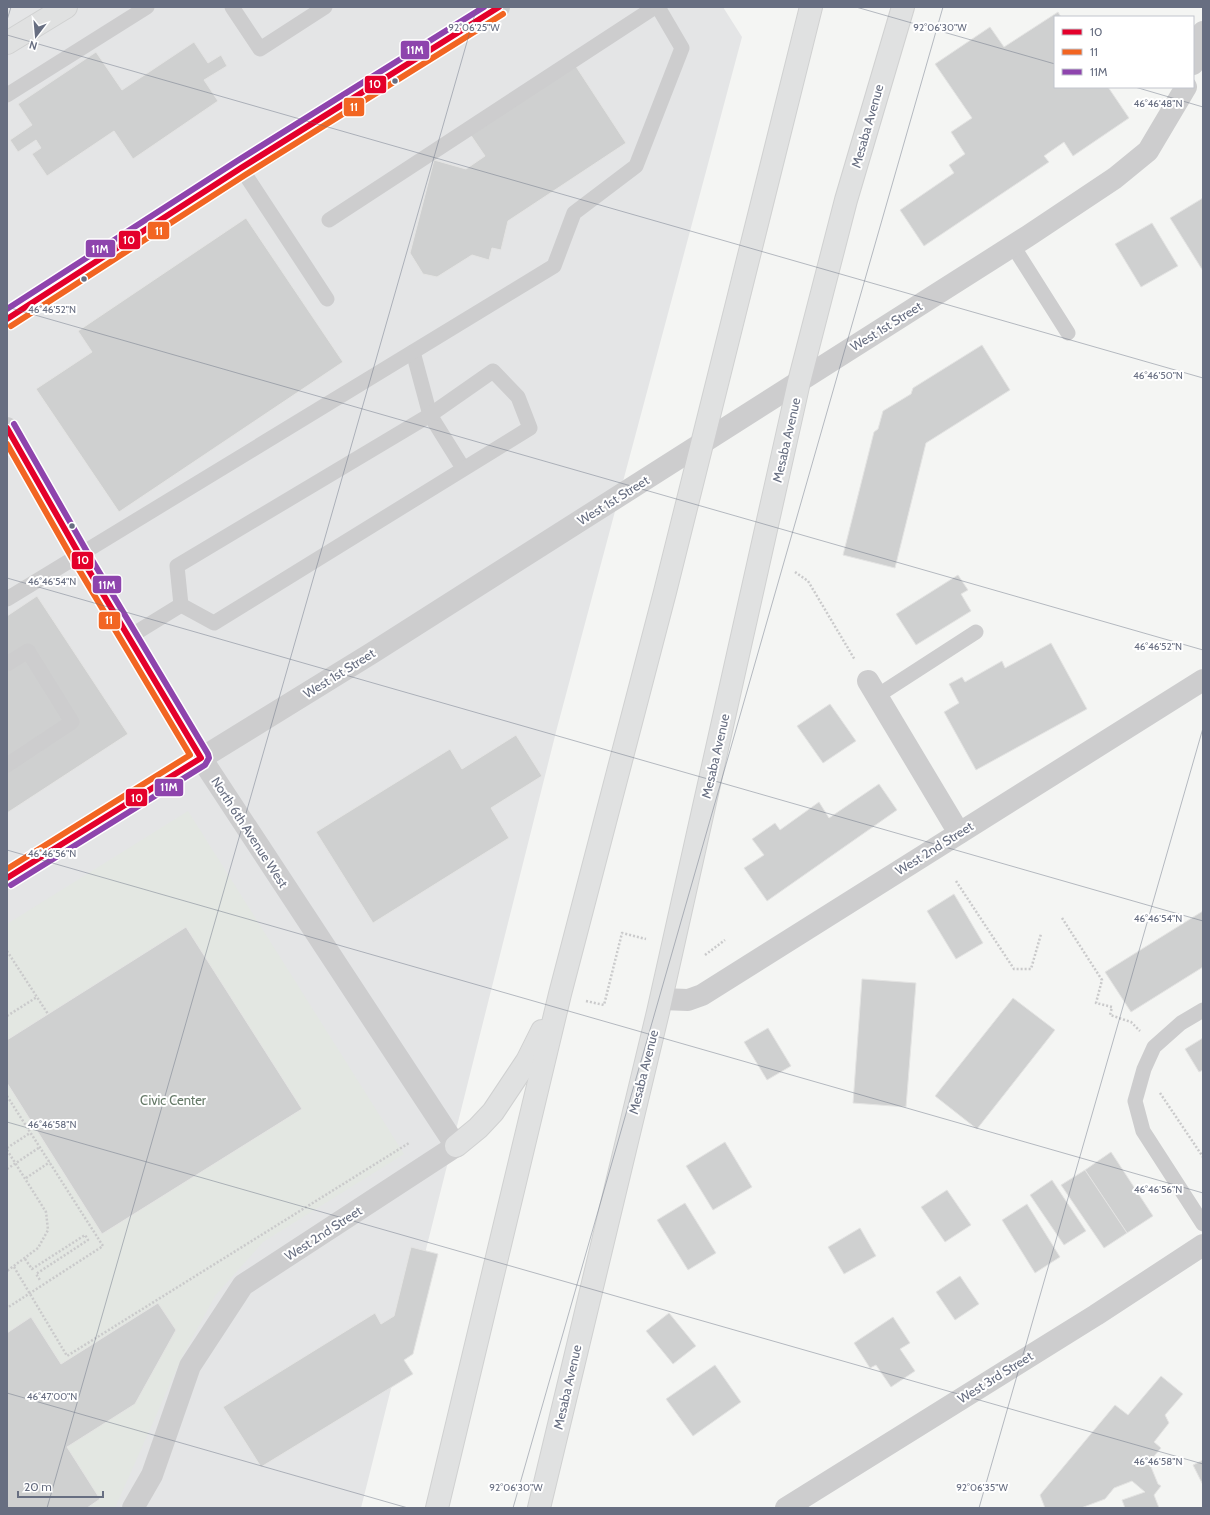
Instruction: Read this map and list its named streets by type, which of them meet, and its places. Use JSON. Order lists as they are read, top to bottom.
{
  "streets": {
    "highway": ["Mesaba Avenue", "West 2nd Street"],
    "street": ["West 1st Street", "North 6th Avenue West", "West 3rd Street"]
  },
  "crossings": [
    ["Mesaba Avenue", "West 1st Street"],
    ["Mesaba Avenue", "West 2nd Street"],
    ["West 1st Street", "North 6th Avenue West"],
    ["North 6th Avenue West", "West 2nd Street"]
  ],
  "parks": ["Civic Center"],
  "lines": ["transit line 10", "transit line 11M", "transit line 11"],
  "legend": ["10", "11", "11M"],
  "scale_bar": "20 m",
  "north": "bottom",
  "coordinates": [
    "92°06'25\"W",
    "92°06'30\"W",
    "46°46'48\"N",
    "46°46'52\"N",
    "46°46'50\"N",
    "46°46'54\"N",
    "46°46'56\"N",
    "46°46'58\"N",
    "46°47'00\"N",
    "92°06'35\"W"
  ]
}
